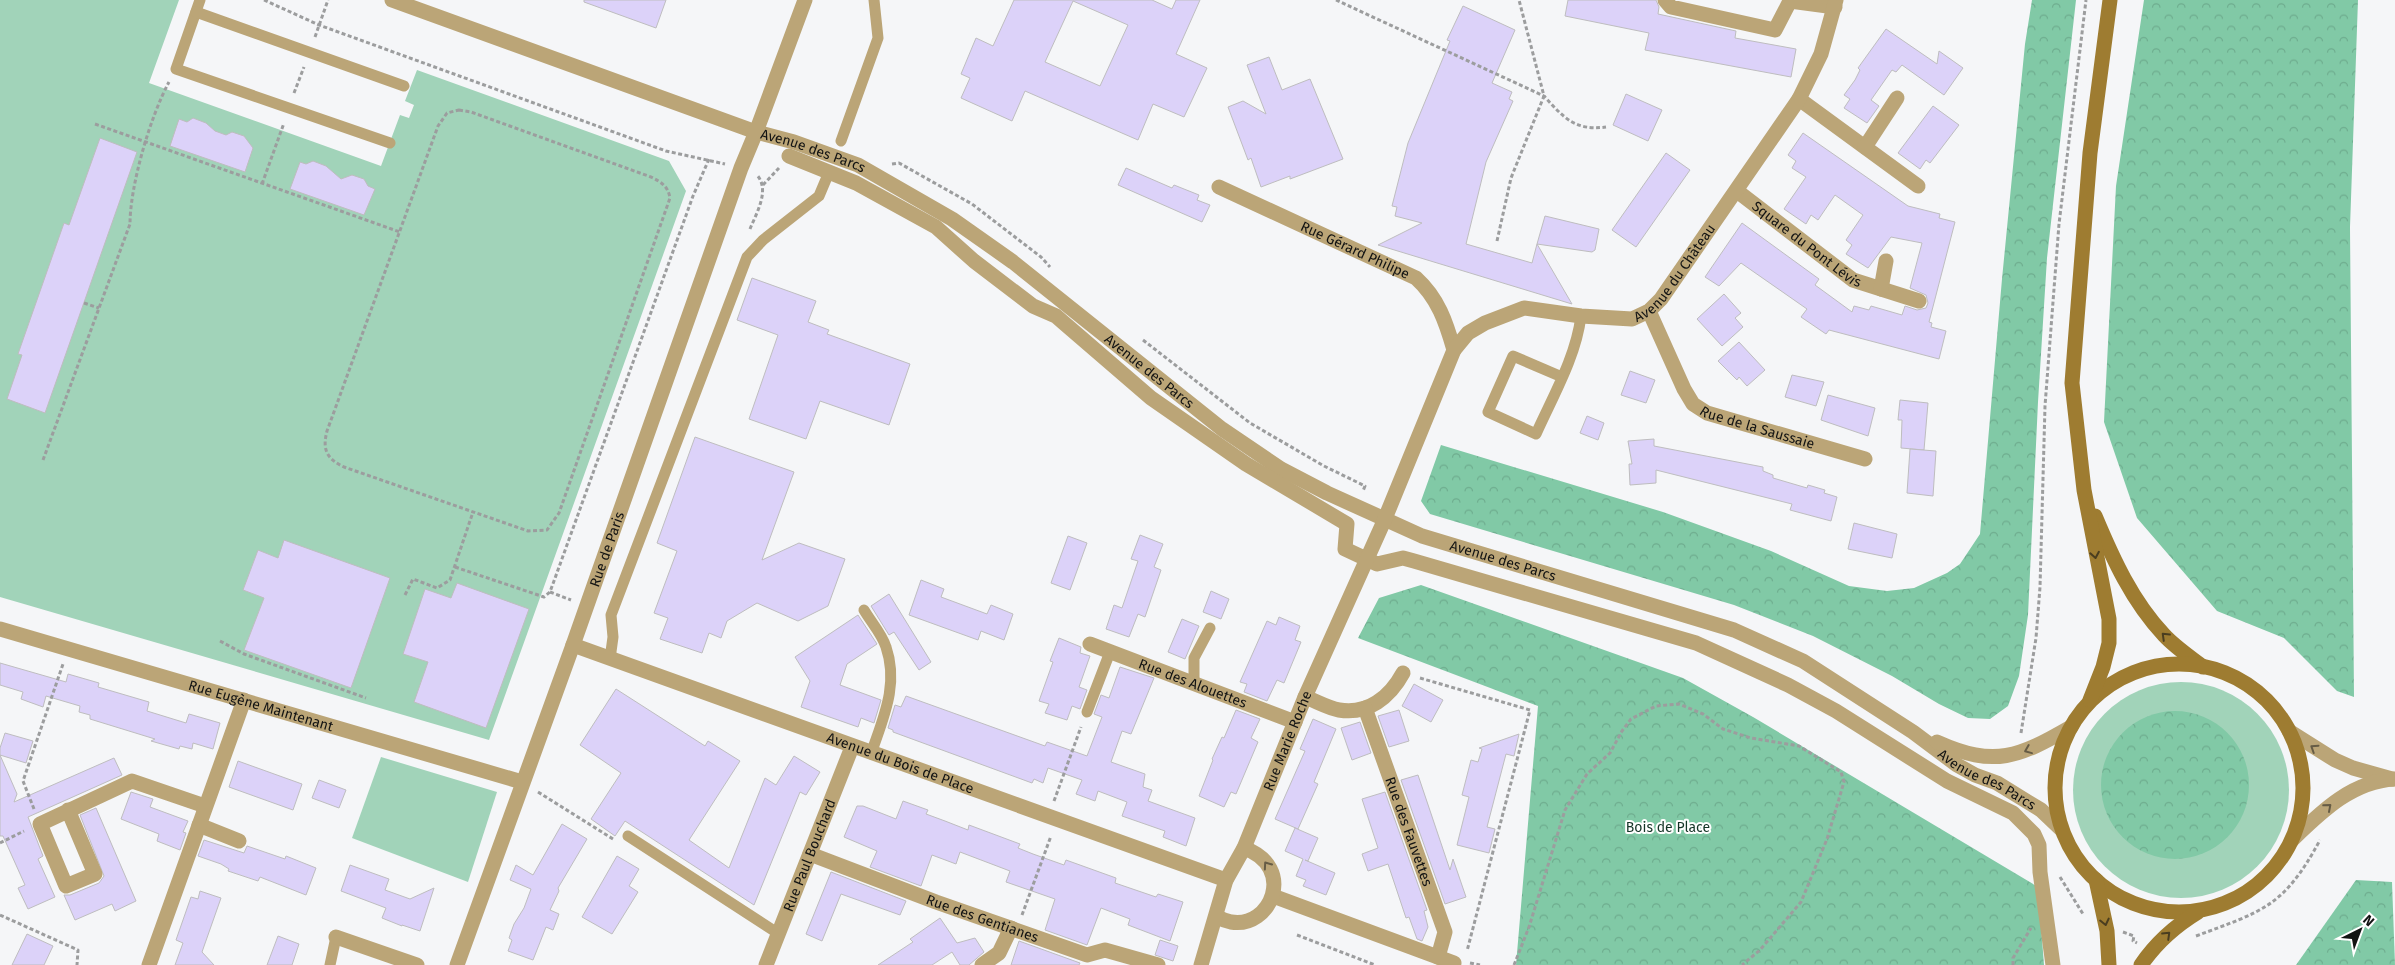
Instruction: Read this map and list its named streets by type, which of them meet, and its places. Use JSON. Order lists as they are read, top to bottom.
{
  "streets": {
    "street": [
      "Avenue des Parcs",
      "Square du Pont Lévis",
      "Rue Gérard Philipe",
      "Avenue du Château",
      "Rue de la Saussaie",
      "Rue de Paris",
      "Rue des Alouettes",
      "Rue Eugène Maintenant",
      "Rue Marie Roche",
      "Avenue du Bois de Place",
      "Rue des Fauvettes",
      "Rue Paul Bouchard",
      "Rue des Gentianes"
    ]
  },
  "crossings": [
    ["Avenue des Parcs", "Avenue du Château"],
    ["Avenue des Parcs", "Rue de Paris"],
    ["Avenue des Parcs", "Rue Marie Roche"],
    ["Square du Pont Lévis", "Avenue du Château"],
    ["Rue Gérard Philipe", "Avenue du Château"],
    ["Avenue du Château", "Rue de la Saussaie"],
    ["Avenue du Château", "Rue Marie Roche"],
    ["Rue de Paris", "Rue Eugène Maintenant"],
    ["Rue de Paris", "Avenue du Bois de Place"],
    ["Rue des Alouettes", "Rue Marie Roche"],
    ["Rue Marie Roche", "Avenue du Bois de Place"],
    ["Avenue du Bois de Place", "Rue Paul Bouchard"],
    ["Rue Paul Bouchard", "Rue des Gentianes"]
  ],
  "parks": ["Bois de Place"],
  "north": "top right"
}
